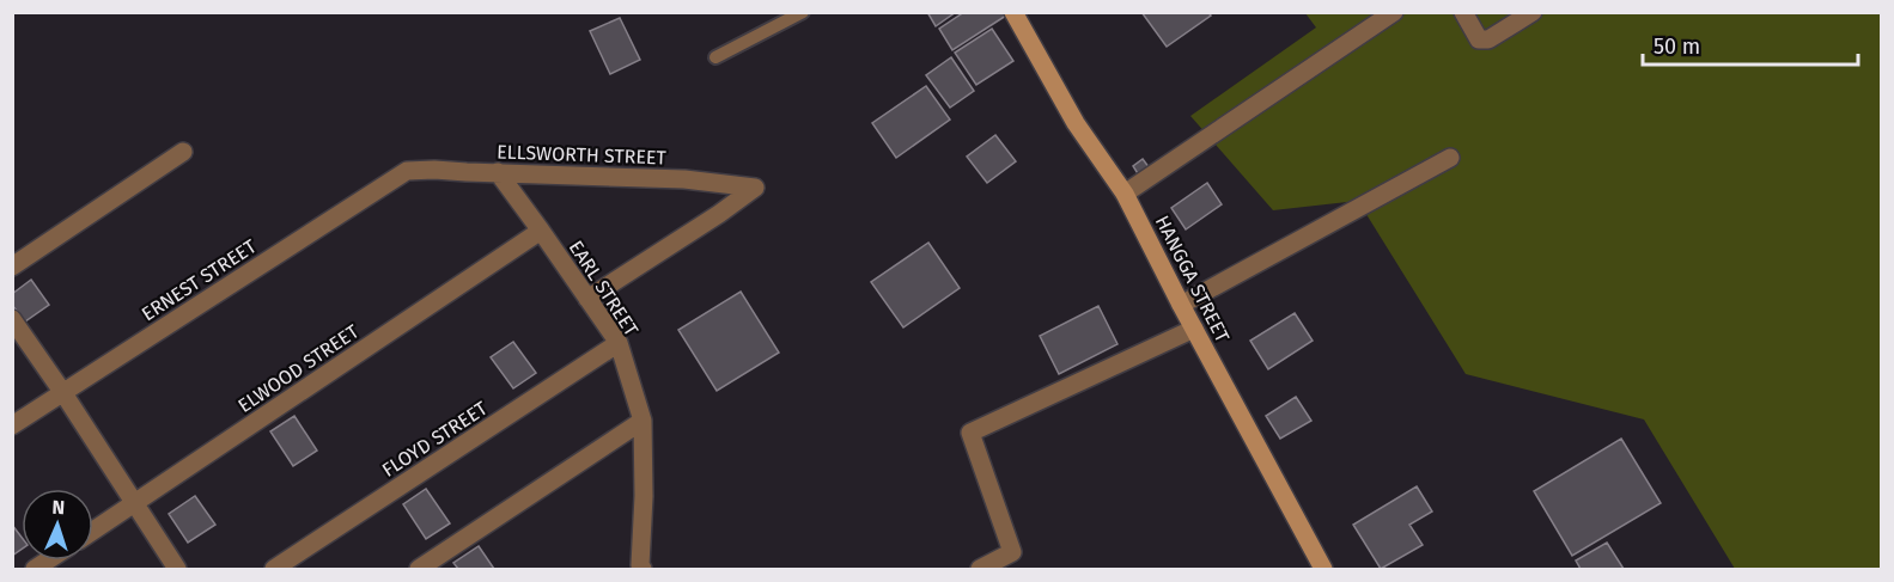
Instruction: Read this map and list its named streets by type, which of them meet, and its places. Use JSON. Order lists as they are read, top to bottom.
{
  "streets": {
    "street": [
      "ELLSWORTH STREET",
      "HANGGA STREET",
      "ERNEST STREET",
      "EARL STREET",
      "ELWOOD STREET",
      "FLOYD STREET"
    ]
  },
  "crossings": [
    ["ELLSWORTH STREET", "ERNEST STREET"],
    ["ELLSWORTH STREET", "EARL STREET"],
    ["EARL STREET", "ELWOOD STREET"],
    ["EARL STREET", "FLOYD STREET"]
  ],
  "scale_bar": "50 m",
  "north": "top"
}
